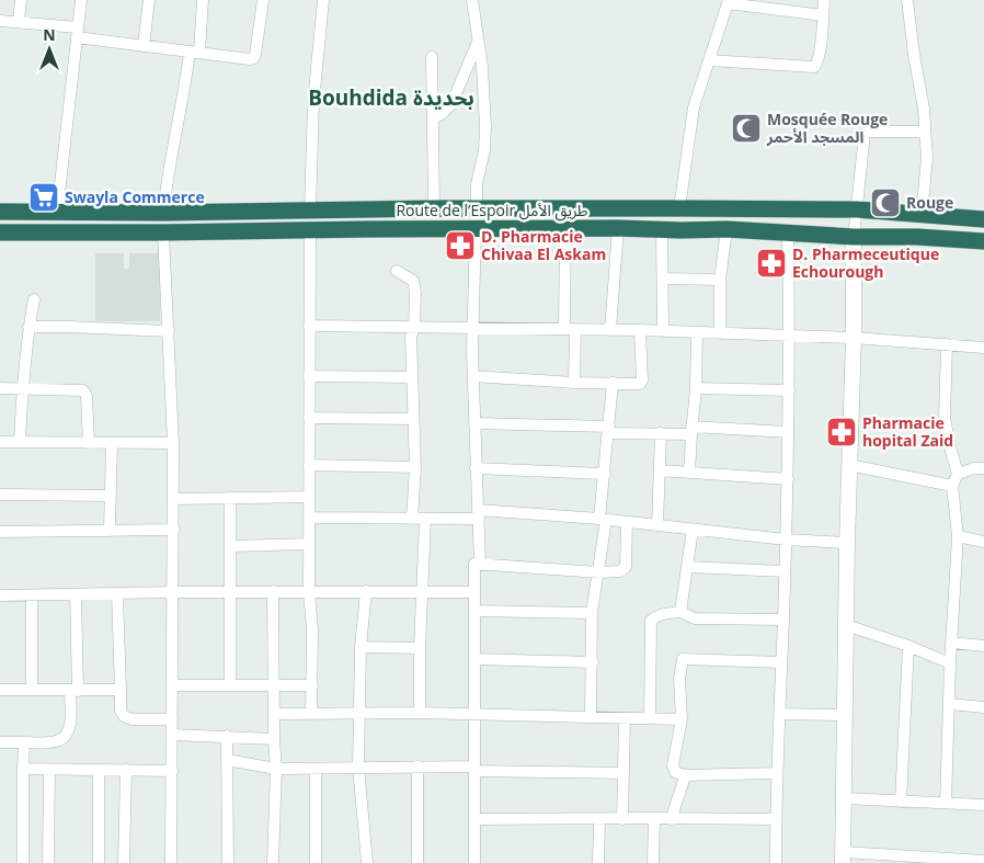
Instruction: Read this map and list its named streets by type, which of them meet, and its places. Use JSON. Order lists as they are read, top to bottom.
{
  "streets": {
    "highway": ["Route de l’Espoir طريق الأمل"]
  },
  "districts": ["Bouhdida بحديدة"],
  "places": {
    "mosque": ["Mosquée Rouge المسجد الأحمر", "Rouge"],
    "supermarket": ["Swayla Commerce"],
    "pharmacy": ["D. Pharmacie Chivaa El Askam", "D. Pharmeceutique Echourough", "Pharmacie hopital Zaid"]
  },
  "north": "top"
}
